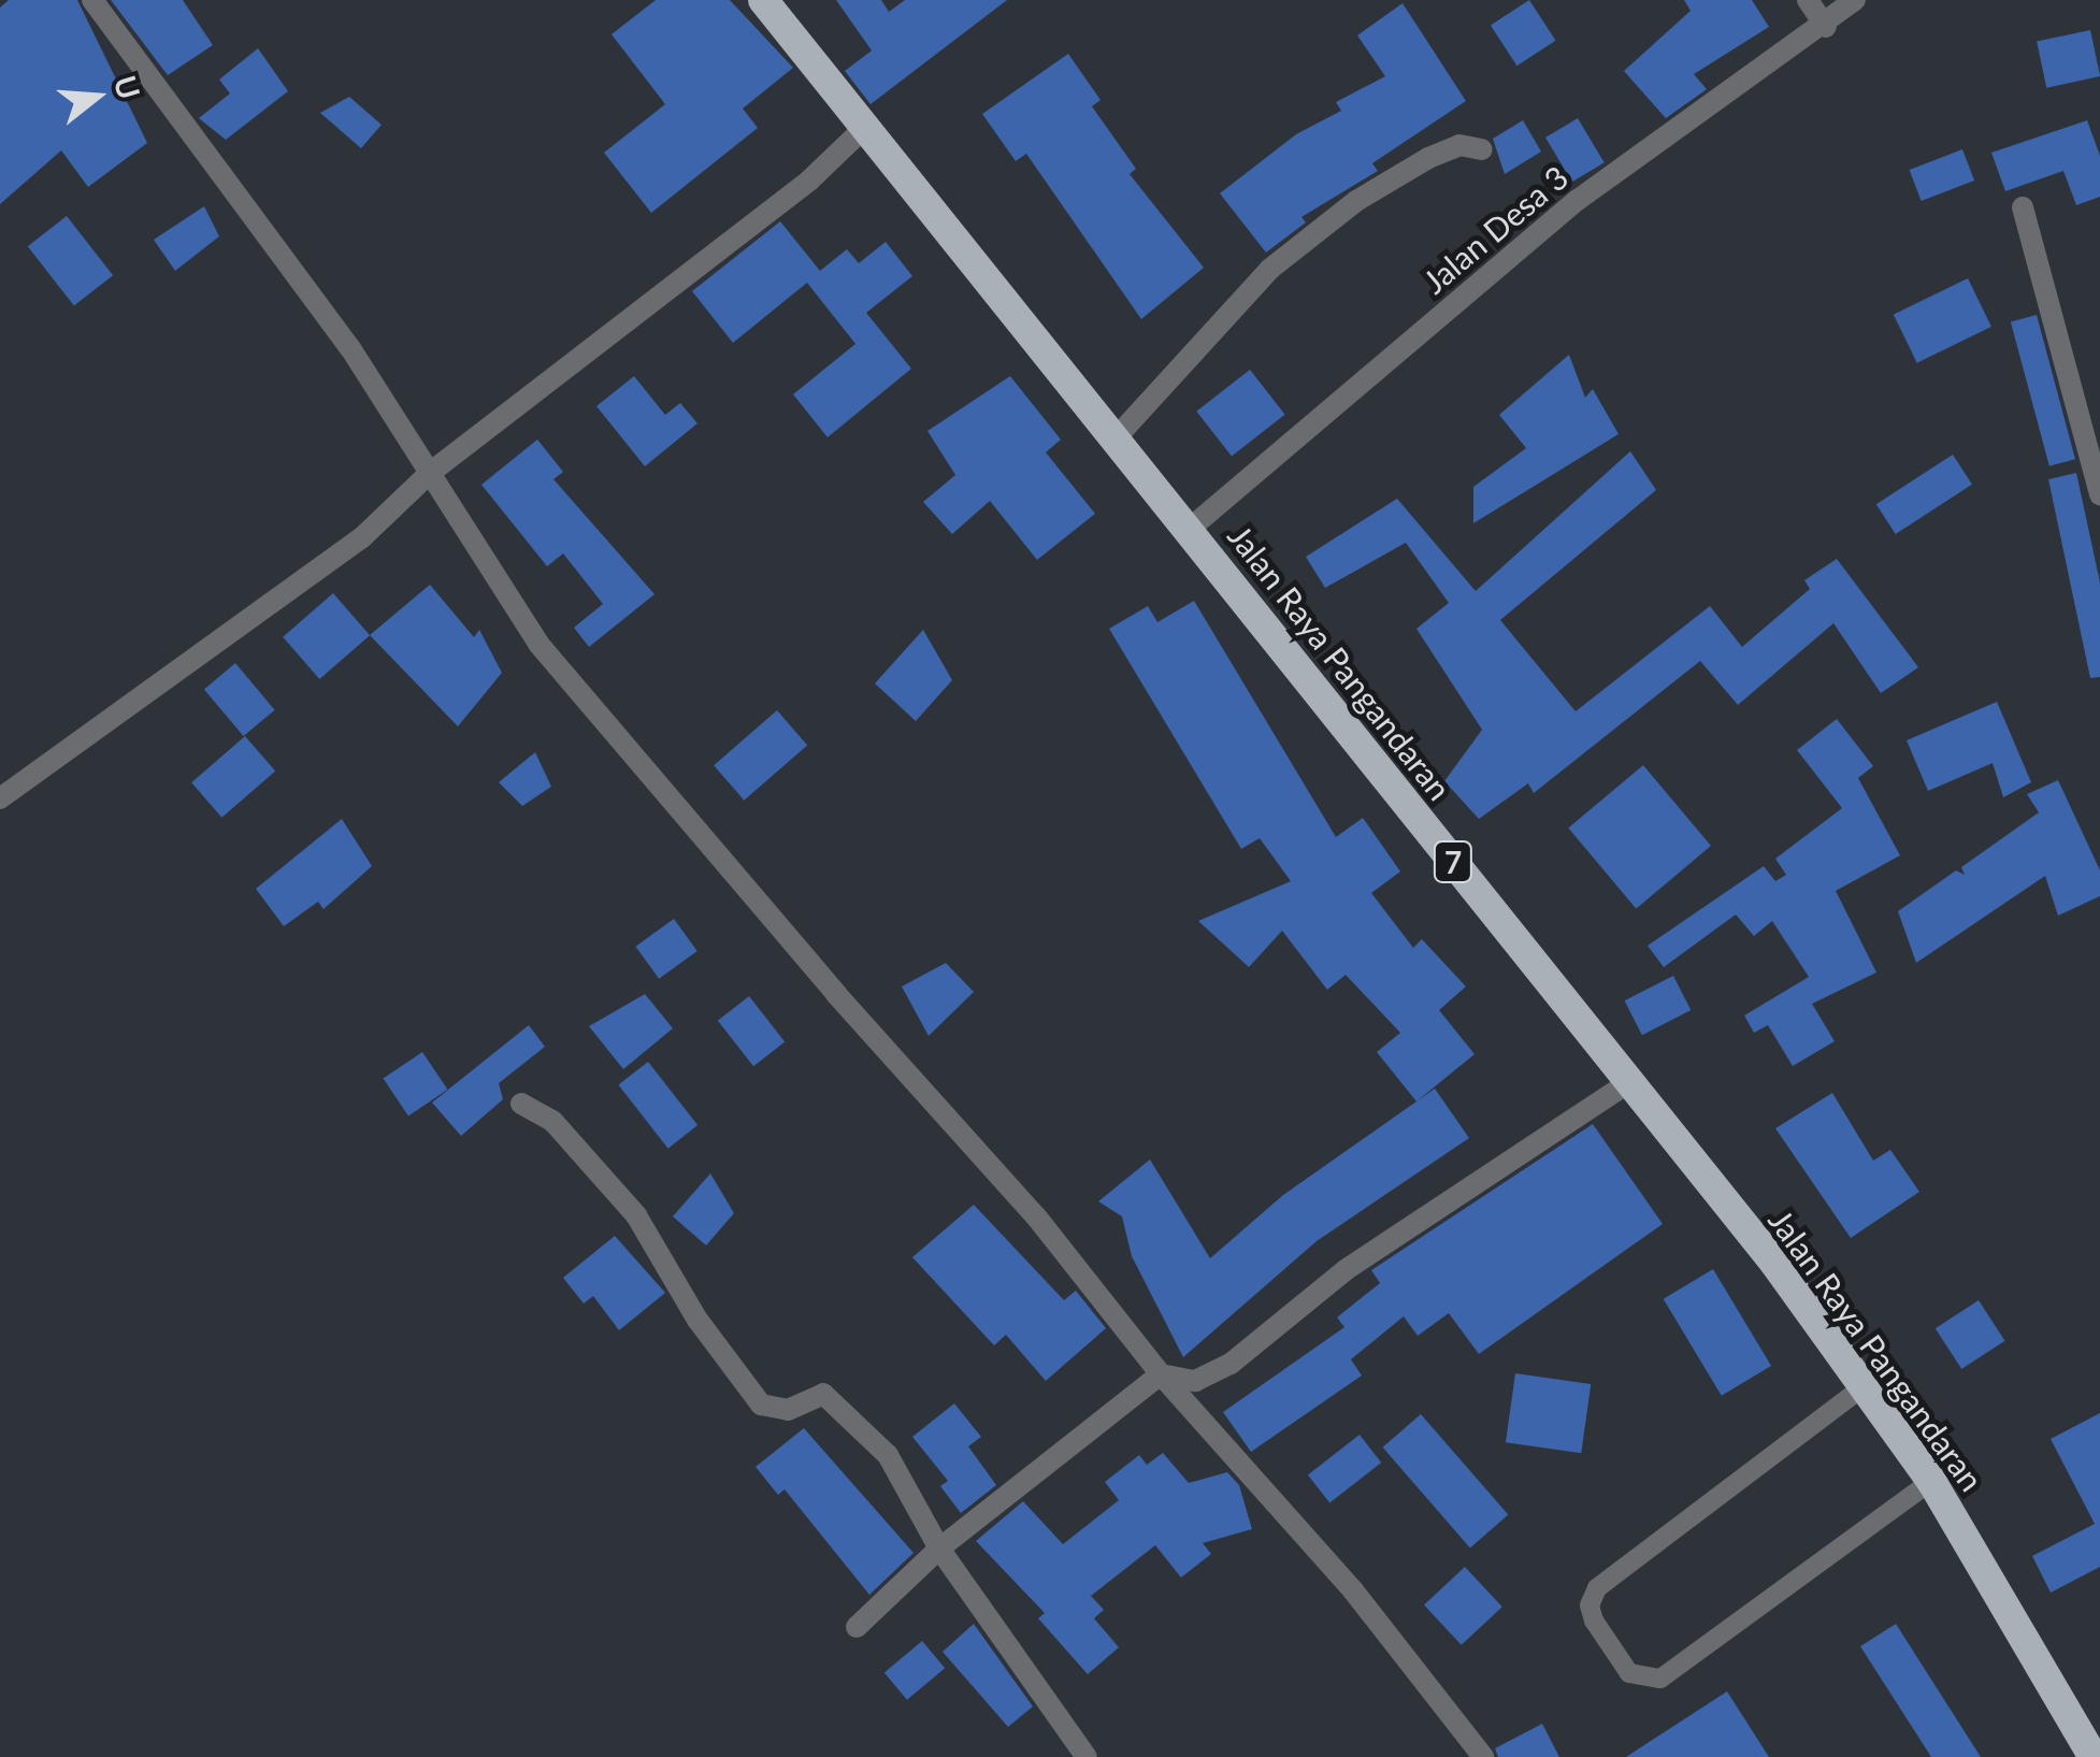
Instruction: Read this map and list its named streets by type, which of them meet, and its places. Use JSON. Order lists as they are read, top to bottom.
{
  "streets": {
    "highway": ["Jalan Raya Pangandaran", "7"],
    "street": ["Jalan Desa 3"]
  },
  "crossings": [
    ["Jalan Desa 3", "Jalan Raya Pangandaran"]
  ],
  "north": "right"
}
